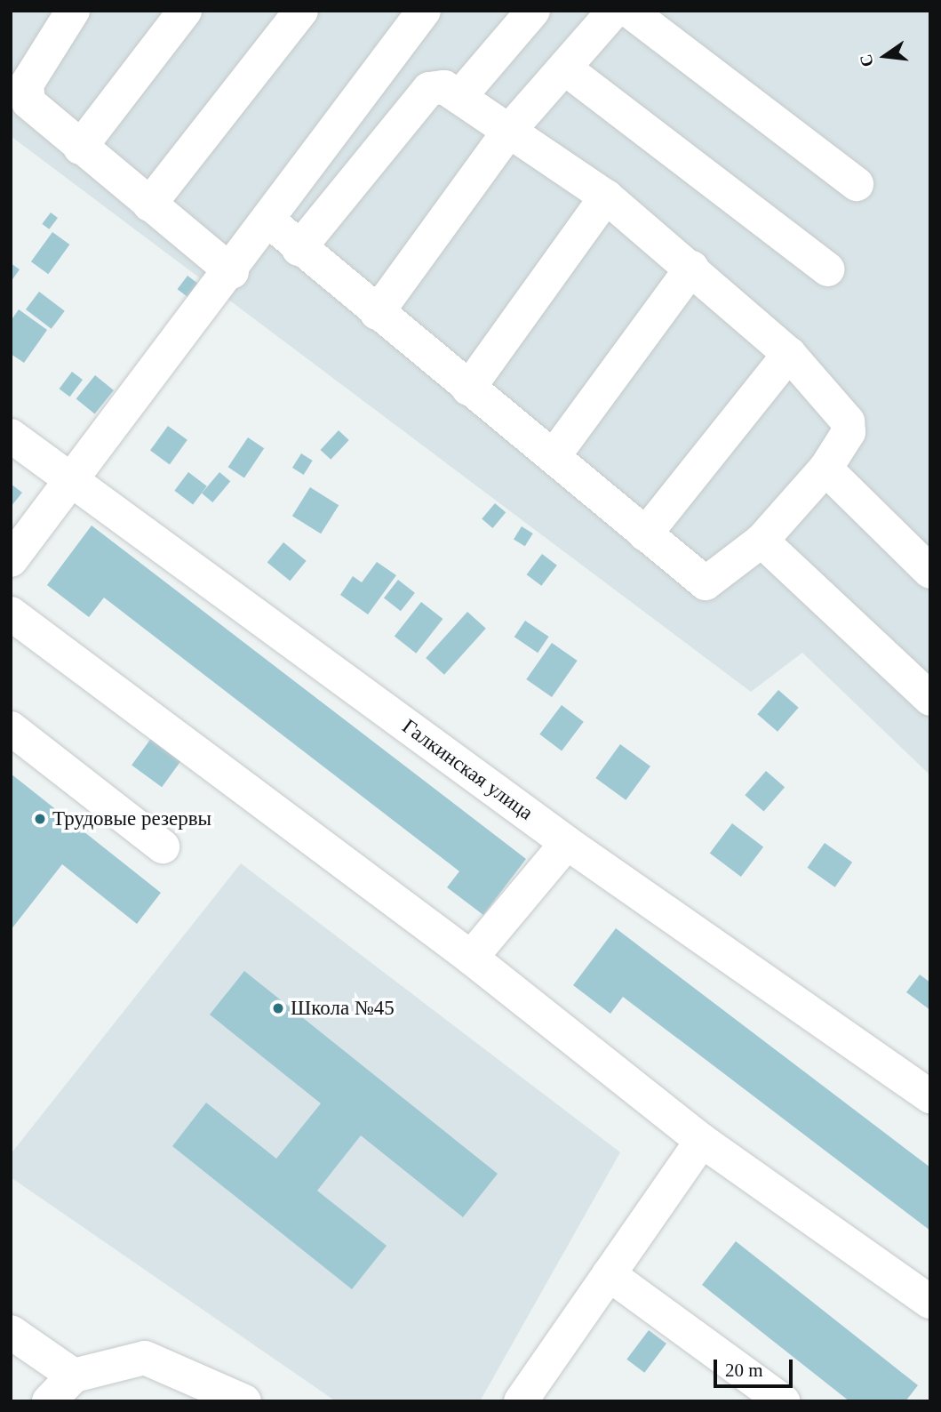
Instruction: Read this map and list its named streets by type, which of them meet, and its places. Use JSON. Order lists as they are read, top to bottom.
{
  "streets": {
    "street": ["Галкинская улица"]
  },
  "places": ["Трудовые резервы", "Школа №45"],
  "scale_bar": "20 m",
  "north": "left"
}
